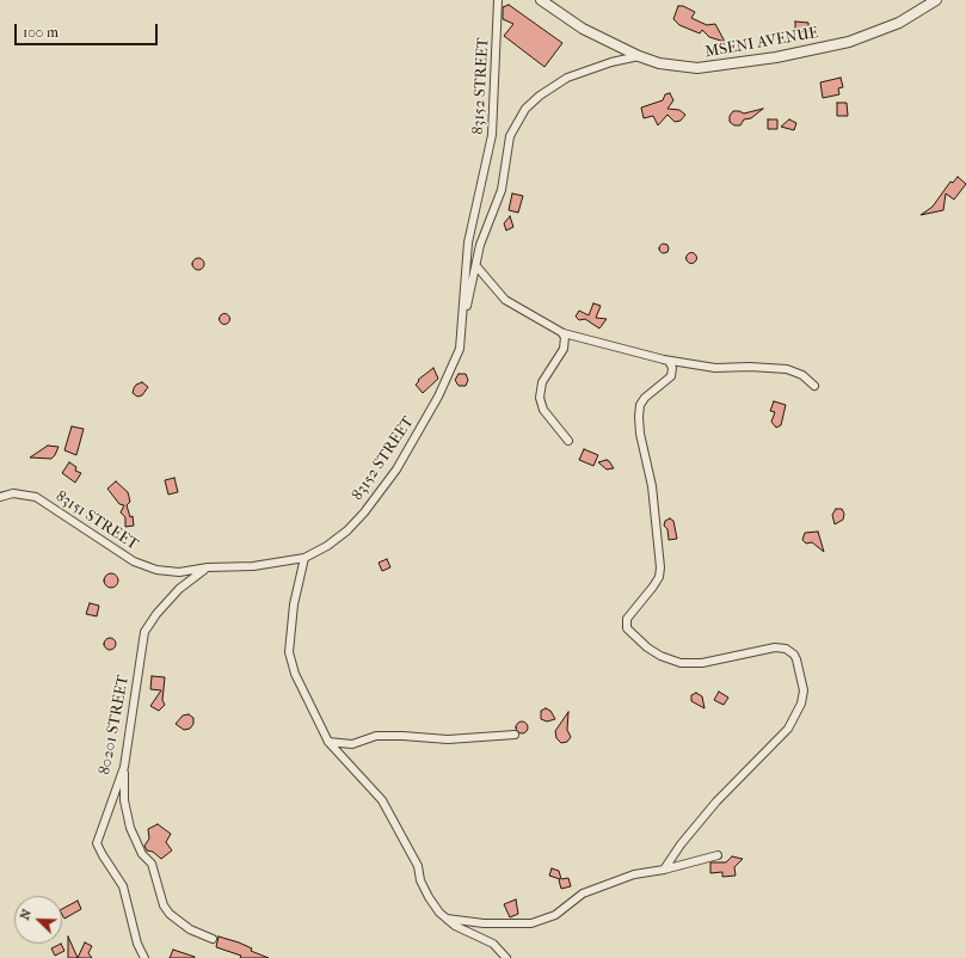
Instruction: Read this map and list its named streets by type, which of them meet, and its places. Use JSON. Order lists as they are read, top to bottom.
{
  "streets": {
    "street": [
      "MSENI AVENUE",
      "83152 STREET",
      "83151 STREET",
      "80201 STREET"
    ]
  },
  "crossings": [
    ["MSENI AVENUE", "83152 STREET"],
    ["83152 STREET", "83151 STREET"],
    ["83152 STREET", "80201 STREET"],
    ["83151 STREET", "80201 STREET"]
  ],
  "scale_bar": "100 m",
  "north": "top left"
}
